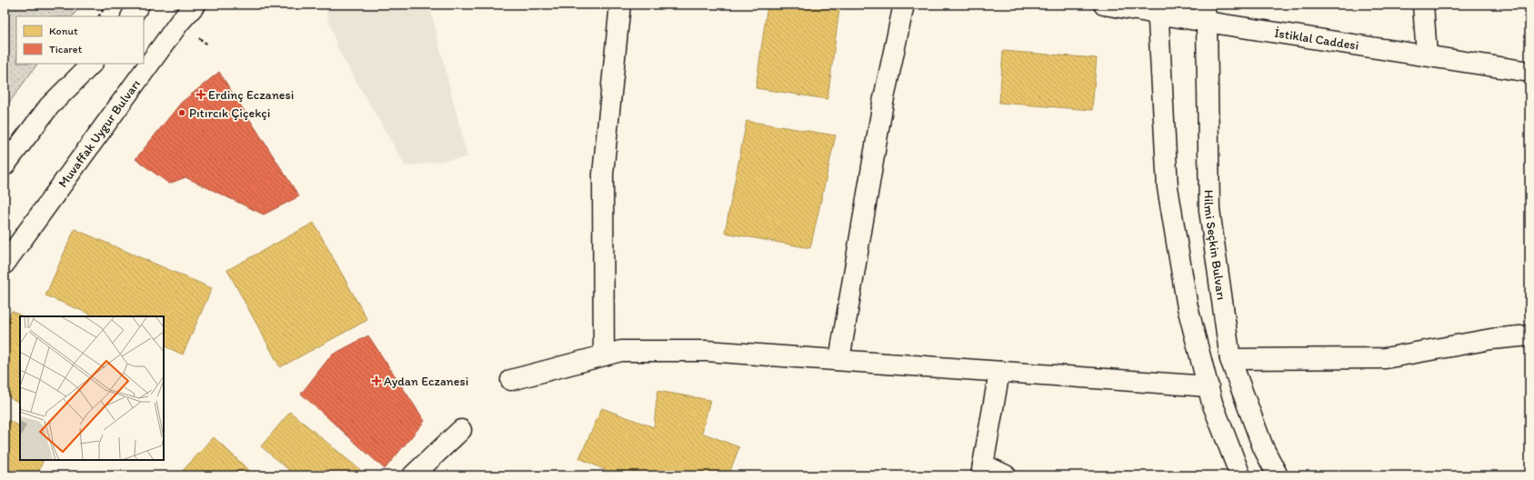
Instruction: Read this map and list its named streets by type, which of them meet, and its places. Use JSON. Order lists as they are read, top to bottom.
{
  "streets": {
    "street": ["İstiklal Caddesi", "Muvaffak Uygur Bulvarı", "Hilmi Seçkin Bulvarı"]
  },
  "crossings": [
    ["İstiklal Caddesi", "Hilmi Seçkin Bulvarı"]
  ],
  "places": {
    "health": ["Erdinç Eczanesi", "Aydan Eczanesi"],
    "other": ["Pıtırcık Çiçekçi"]
  },
  "legend": ["Konut", "Ticaret"]
}
